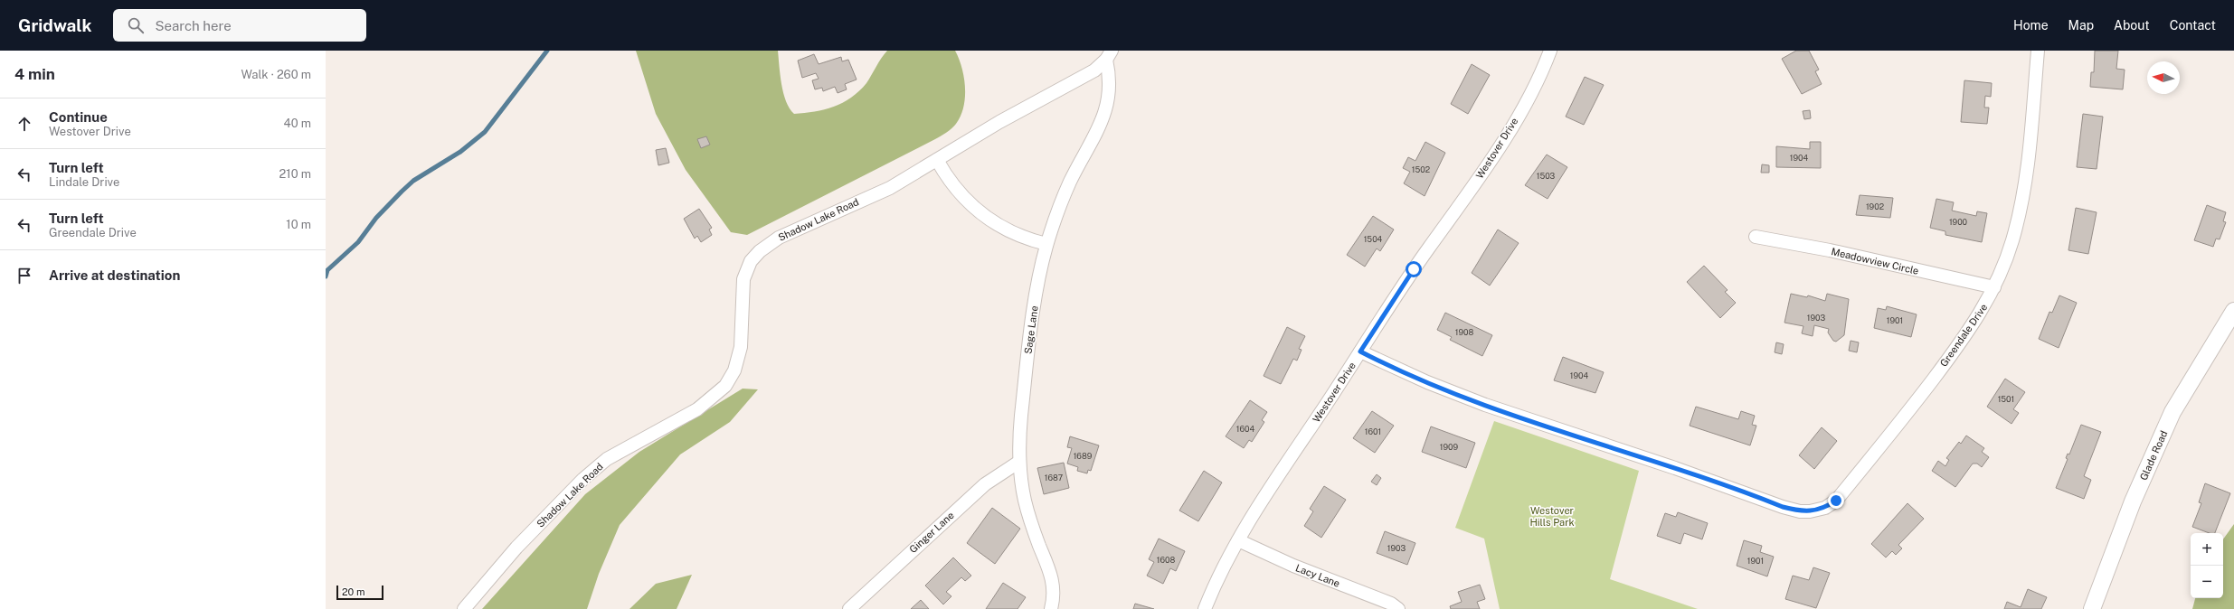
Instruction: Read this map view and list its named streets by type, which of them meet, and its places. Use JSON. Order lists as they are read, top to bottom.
{
  "streets": {
    "street": [
      "Westover Drive",
      "Shadow Lake Road",
      "Meadowview Circle",
      "Sage Lane",
      "Greendale Drive",
      "Glade Road",
      "Ginger Lane",
      "Lacy Lane"
    ]
  },
  "crossings": [
    ["Westover Drive", "Greendale Drive"],
    ["Westover Drive", "Lacy Lane"],
    ["Shadow Lake Road", "Sage Lane"],
    ["Meadowview Circle", "Greendale Drive"],
    ["Sage Lane", "Ginger Lane"]
  ],
  "parks": ["Westover Hills Park"],
  "house_numbers": [
    "1904",
    "1502",
    "1503",
    "1902",
    "1900",
    "1504",
    "1903",
    "1901",
    "1908",
    "1904",
    "1501",
    "1604",
    "1601",
    "1909",
    "1689",
    "1687",
    "1903",
    "1608",
    "1901"
  ],
  "scale_bar": "20 m",
  "north": "left",
  "page": {
    "header": "Gridwalk",
    "search": "Search here",
    "nav": [
      "Home",
      "Map",
      "About",
      "Contact"
    ],
    "heading": ["4 min", "Walk · 260 m"],
    "list": [
      ["Continue", "Westover Drive", "40 m"],
      ["Turn left", "Lindale Drive", "210 m"],
      ["Turn left", "Greendale Drive", "10 m"],
      "Arrive at destination"
    ],
    "map_buttons": ["+", "−"],
    "scale": "20 m"
  }
}
